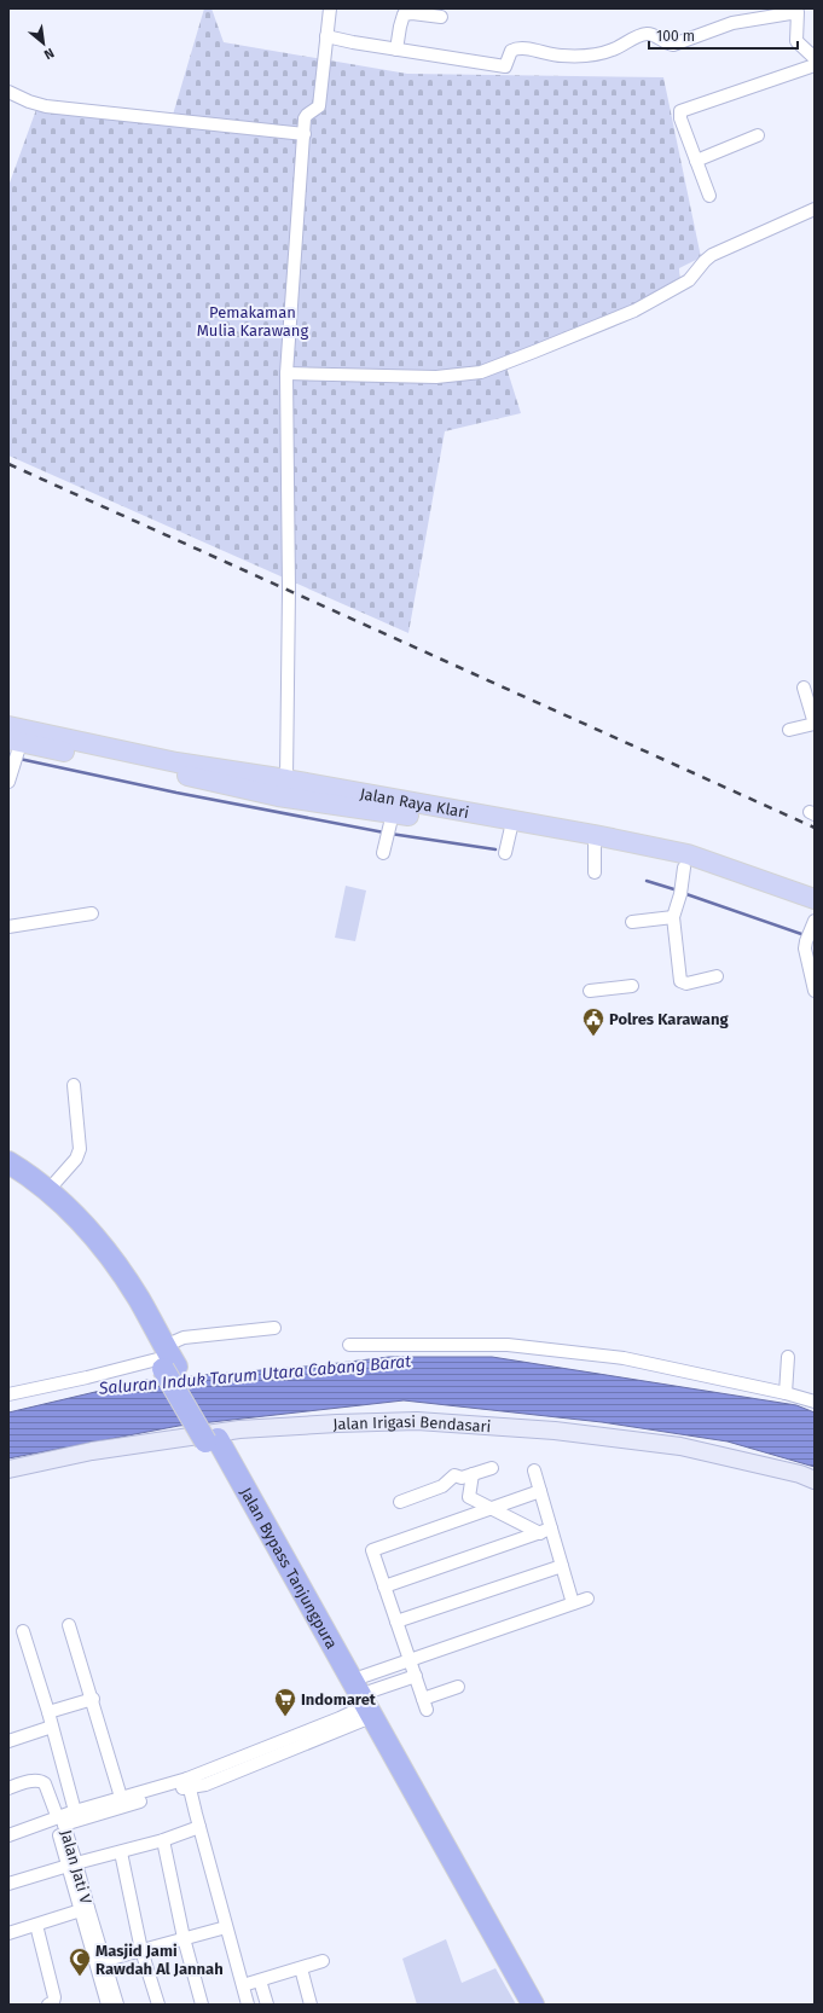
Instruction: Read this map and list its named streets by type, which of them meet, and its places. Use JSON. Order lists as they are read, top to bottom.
{
  "streets": {
    "highway": ["Jalan Bypass Tanjungpura"],
    "main road": ["Jalan Raya Klari"],
    "street": ["Jalan Irigasi Bendasari", "Jalan Jati V"]
  },
  "water": ["Saluran Induk Tarum Utara Cabang Barat"],
  "parks": ["Pemakaman Mulia Karawang"],
  "places": {
    "public building": ["Polres Karawang"],
    "supermarket": ["Indomaret"],
    "mosque": ["Masjid Jami Rawdah Al Jannah"]
  },
  "scale_bar": "100 m",
  "north": "bottom right"
}
